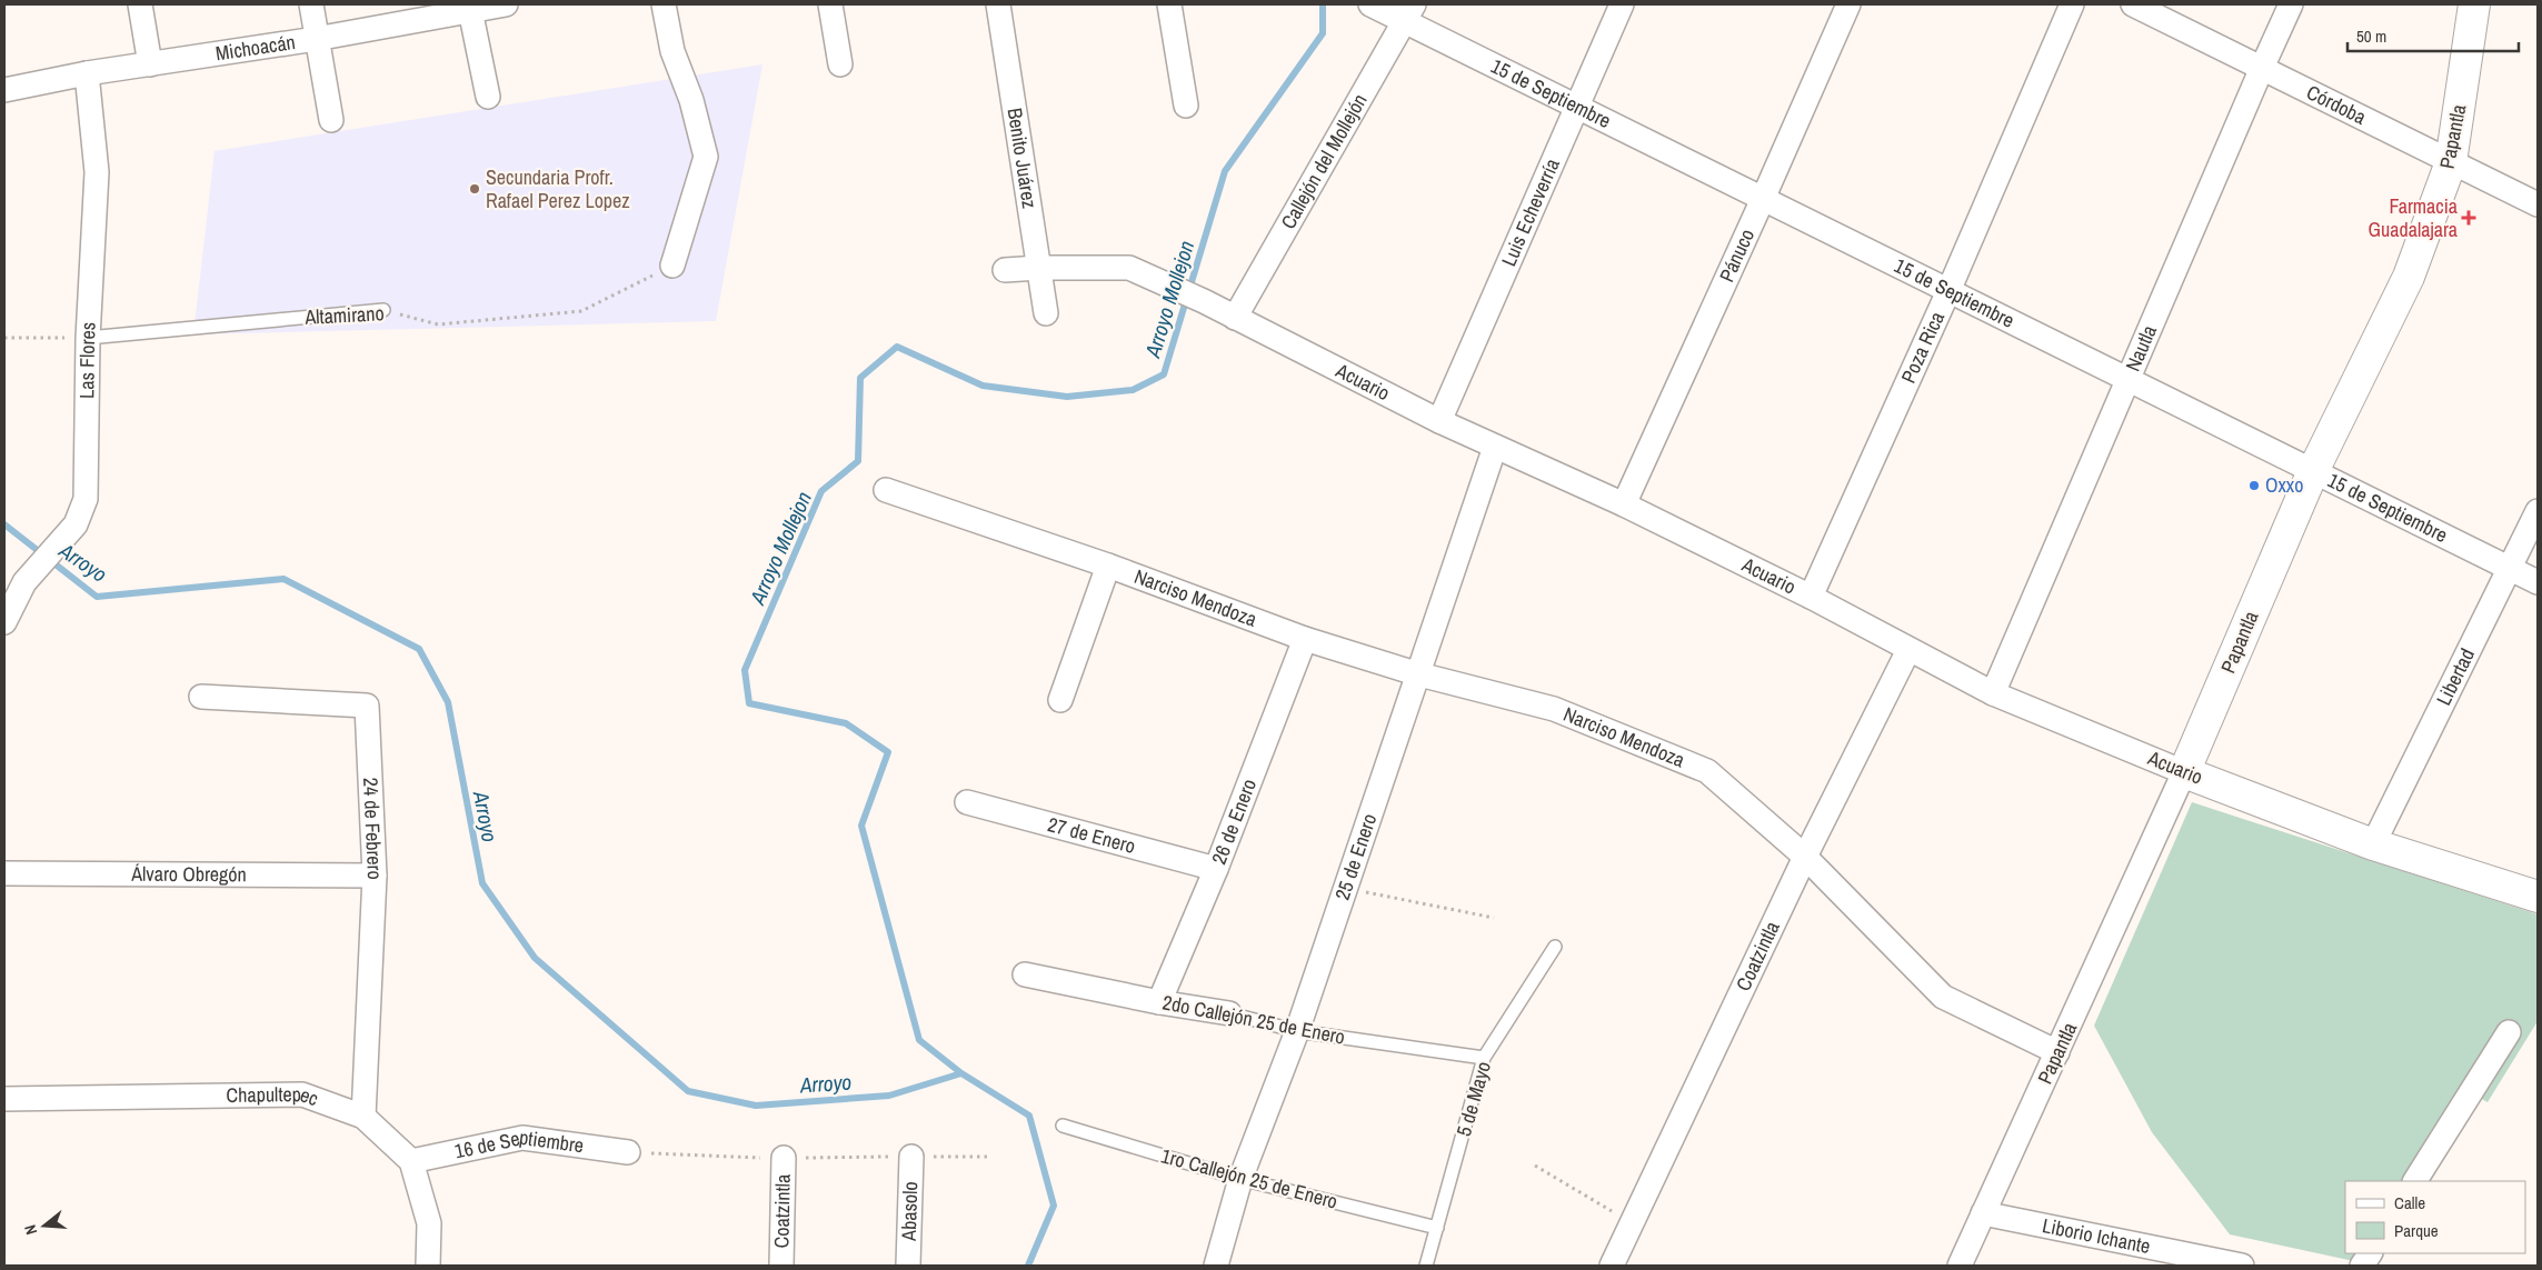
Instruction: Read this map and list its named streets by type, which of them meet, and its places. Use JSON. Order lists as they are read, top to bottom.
{
  "streets": {
    "street": [
      "Michoacán",
      "15 de Septiembre",
      "Córdoba",
      "Papantla",
      "Benito Juárez",
      "Callejón del Mollejón",
      "Luis Echeverría",
      "Pánuco",
      "Poza Rica",
      "Nautla",
      "Las Flores",
      "Acuario",
      "Narciso Mendoza",
      "Libertad",
      "26 de Enero",
      "24 de Febrero",
      "27 de Enero",
      "25 de Enero",
      "Álvaro Obregón",
      "Coatzintla",
      "2do Callejón 25 de Enero",
      "Chapultepec",
      "16 de Septiembre",
      "Abasolo",
      "Liborio Ichante"
    ],
    "lane": ["Altamirano", "5 de Mayo", "1ro Callejón 25 de Enero"]
  },
  "crossings": [
    ["Michoacán", "Las Flores"],
    ["15 de Septiembre", "Papantla"],
    ["15 de Septiembre", "Callejón del Mollejón"],
    ["15 de Septiembre", "Luis Echeverría"],
    ["15 de Septiembre", "Pánuco"],
    ["15 de Septiembre", "Poza Rica"],
    ["15 de Septiembre", "Nautla"],
    ["15 de Septiembre", "Libertad"],
    ["Córdoba", "Papantla"],
    ["Córdoba", "Nautla"],
    ["Papantla", "Acuario"],
    ["Papantla", "Narciso Mendoza"],
    ["Papantla", "Liborio Ichante"],
    ["Benito Juárez", "Acuario"],
    ["Callejón del Mollejón", "Acuario"],
    ["Luis Echeverría", "Acuario"],
    ["Pánuco", "Acuario"],
    ["Altamirano", "Las Flores"],
    ["Poza Rica", "Acuario"],
    ["Nautla", "Acuario"],
    ["Acuario", "Libertad"],
    ["Acuario", "25 de Enero"],
    ["Acuario", "Coatzintla"],
    ["Narciso Mendoza", "26 de Enero"],
    ["Narciso Mendoza", "25 de Enero"],
    ["Narciso Mendoza", "Coatzintla"],
    ["26 de Enero", "27 de Enero"],
    ["26 de Enero", "2do Callejón 25 de Enero"],
    ["24 de Febrero", "Álvaro Obregón"],
    ["24 de Febrero", "Chapultepec"],
    ["25 de Enero", "2do Callejón 25 de Enero"],
    ["25 de Enero", "1ro Callejón 25 de Enero"],
    ["2do Callejón 25 de Enero", "5 de Mayo"],
    ["5 de Mayo", "1ro Callejón 25 de Enero"],
    ["Chapultepec", "16 de Septiembre"]
  ],
  "water": ["Arroyo Mollejon", "Arroyo"],
  "places": {
    "other": ["Secundaria Profr. Rafael Perez Lopez", "Oxxo"],
    "health": ["Farmacia Guadalajara"]
  },
  "legend": ["Calle", "Parque"],
  "scale_bar": "50 m",
  "north": "left"
}
